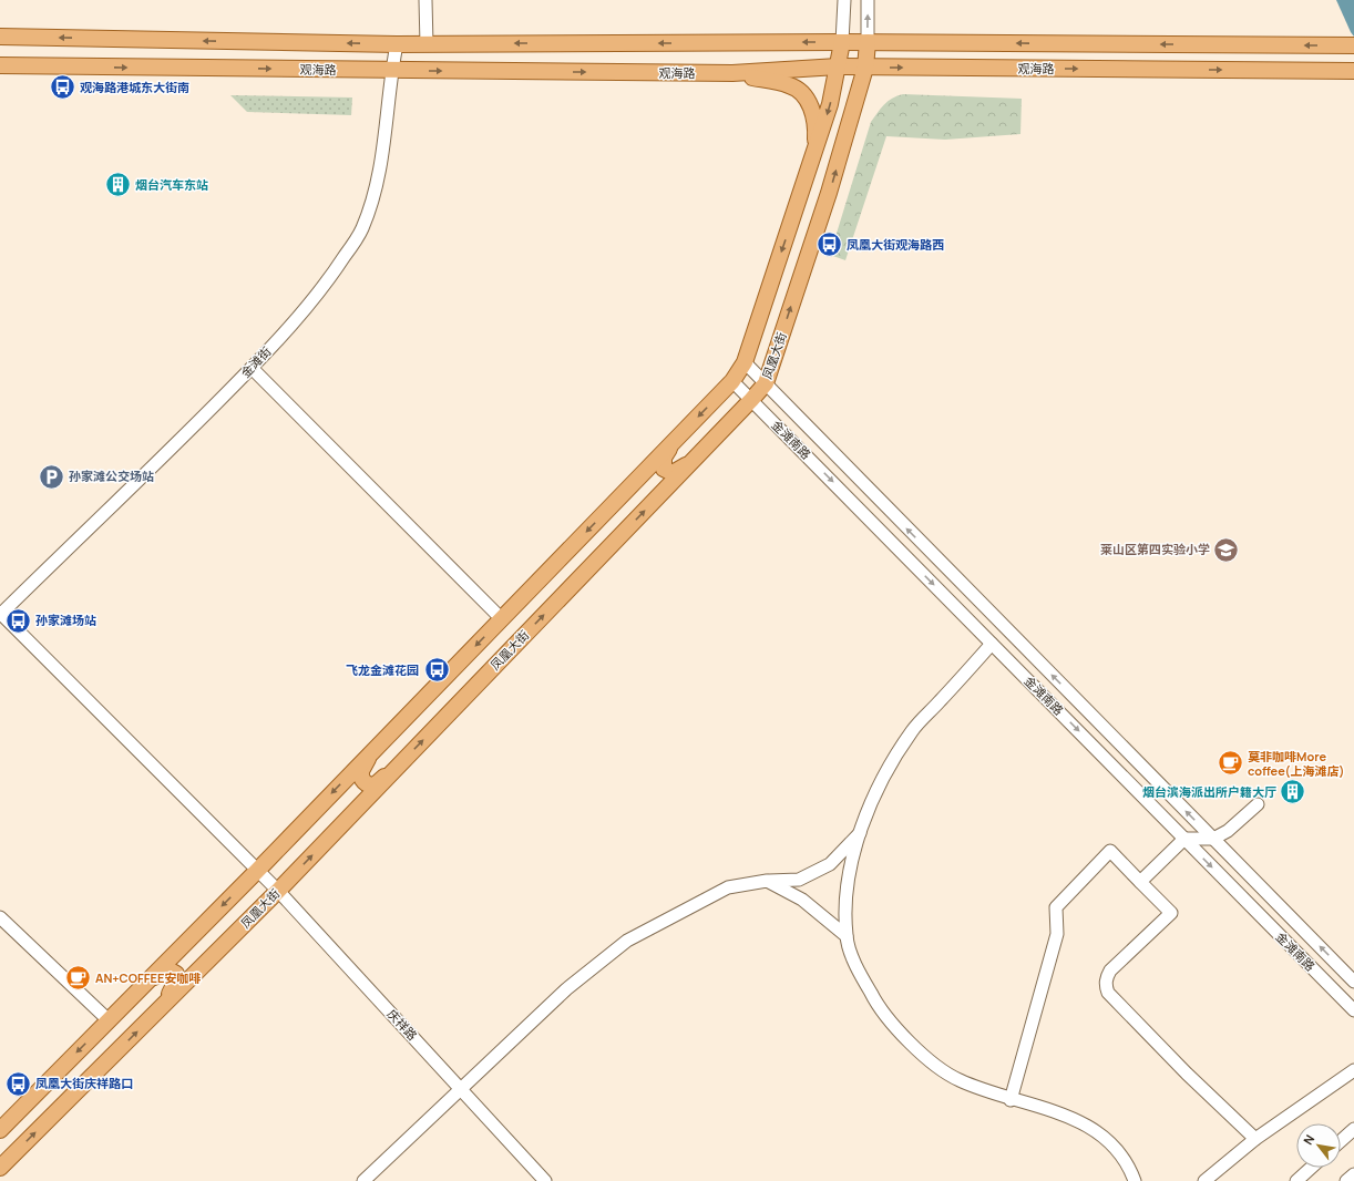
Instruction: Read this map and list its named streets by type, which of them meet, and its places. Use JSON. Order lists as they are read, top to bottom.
{
  "streets": {
    "main road": ["观海路", "凤凰大街"],
    "street": ["金滩街", "金滩南路", "庆祥路"]
  },
  "crossings": [
    ["观海路", "凤凰大街"],
    ["观海路", "金滩街"],
    ["凤凰大街", "金滩南路"],
    ["凤凰大街", "庆祥路"],
    ["金滩街", "庆祥路"]
  ],
  "places": {
    "bus stop": [
      "观海路港城东大街南",
      "凤凰大街观海路西",
      "孙家滩场站",
      "飞龙金滩花园",
      "凤凰大街庆祥路口"
    ],
    "building": ["烟台汽车东站", "烟台滨海派出所户籍大厅"],
    "parking": ["孙家滩公交场站"],
    "school or university": ["莱山区第四实验小学"],
    "cafe": ["莫非咖啡More coffee(上海滩店)", "AN+COFFEE安咖啡"]
  },
  "north": "top left"
}
